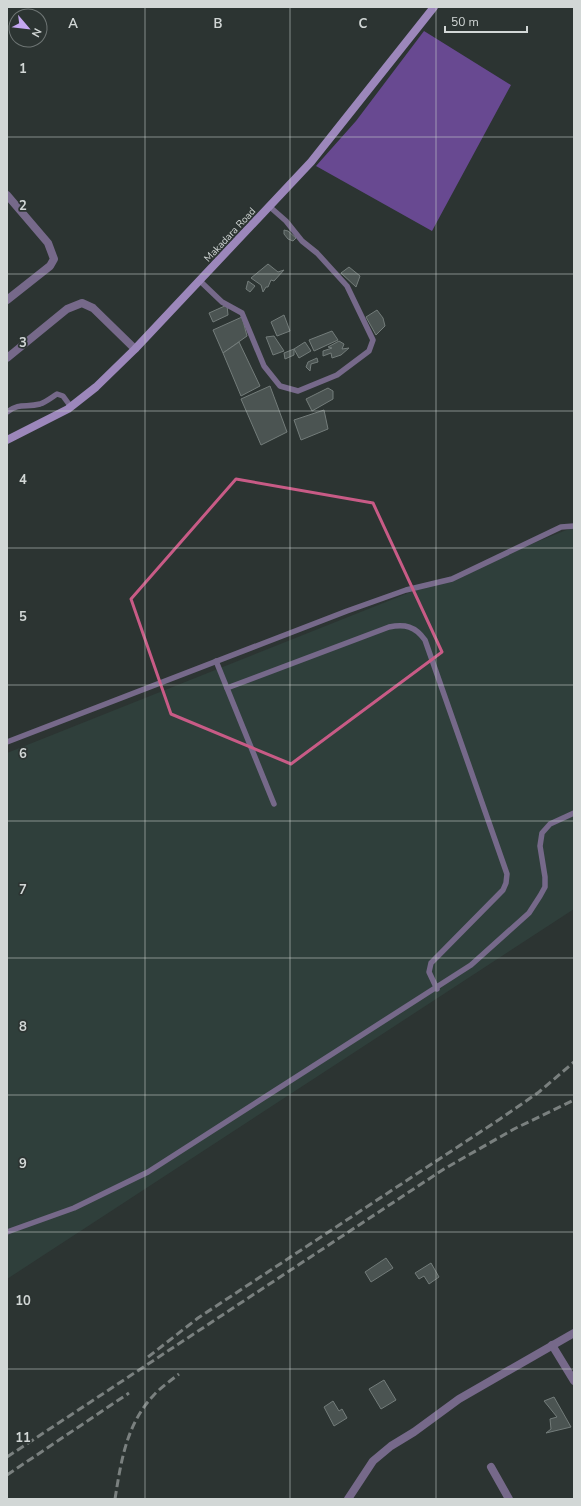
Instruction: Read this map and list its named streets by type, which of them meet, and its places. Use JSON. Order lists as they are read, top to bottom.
{
  "streets": {
    "main road": ["Makadara Road"]
  },
  "scale_bar": "50 m",
  "north": "bottom right",
  "grid": {
    "columns": ["A", "B", "C"],
    "rows": [
      "1",
      "2",
      "3",
      "4",
      "5",
      "6",
      "7",
      "8",
      "9",
      "10",
      "11"
    ]
  }
}
